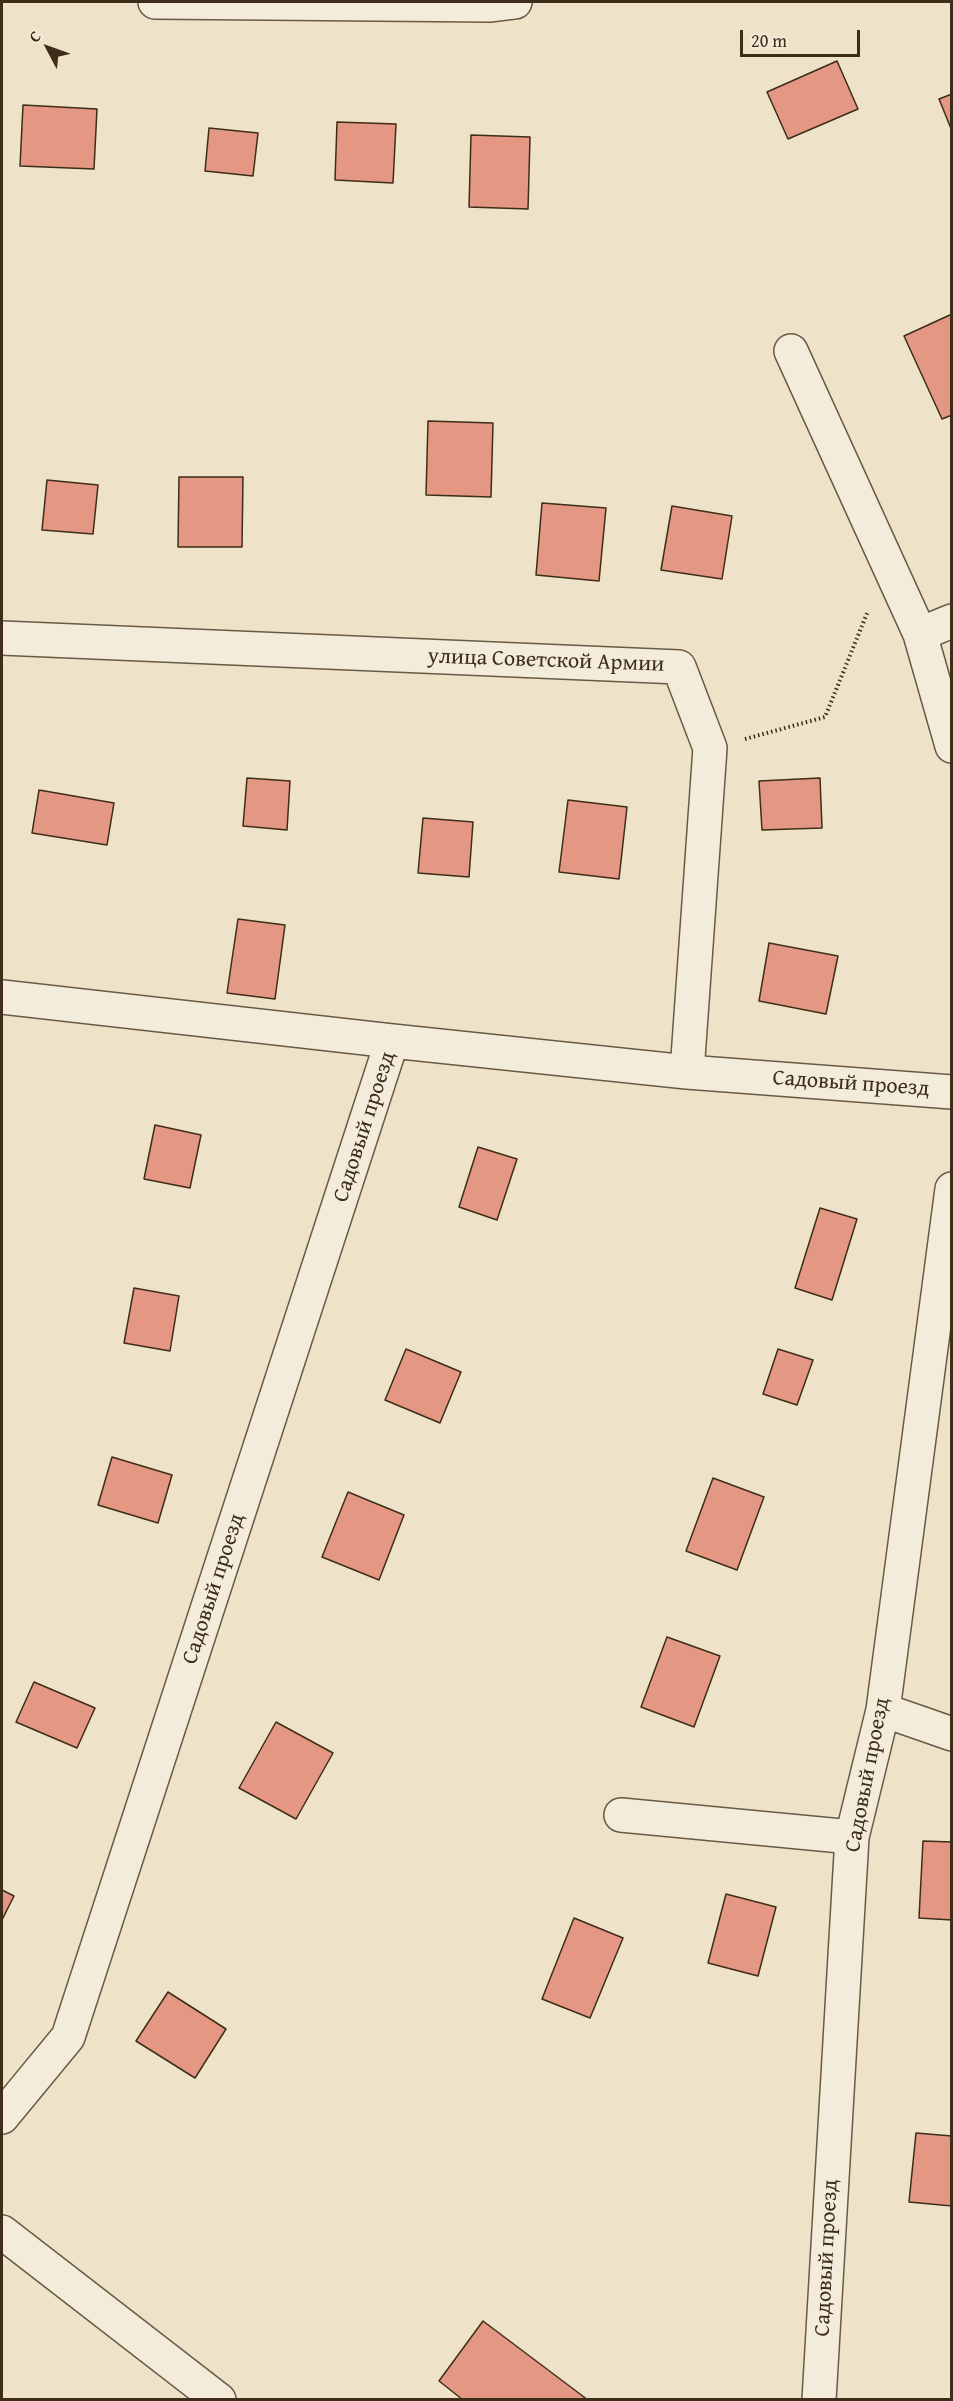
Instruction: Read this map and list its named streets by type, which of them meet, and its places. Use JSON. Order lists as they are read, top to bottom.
{
  "streets": {
    "street": ["улица Советской Армии", "Садовый проезд"]
  },
  "crossings": [
    ["улица Советской Армии", "Садовый проезд"]
  ],
  "scale_bar": "20 m",
  "north": "top left"
}
